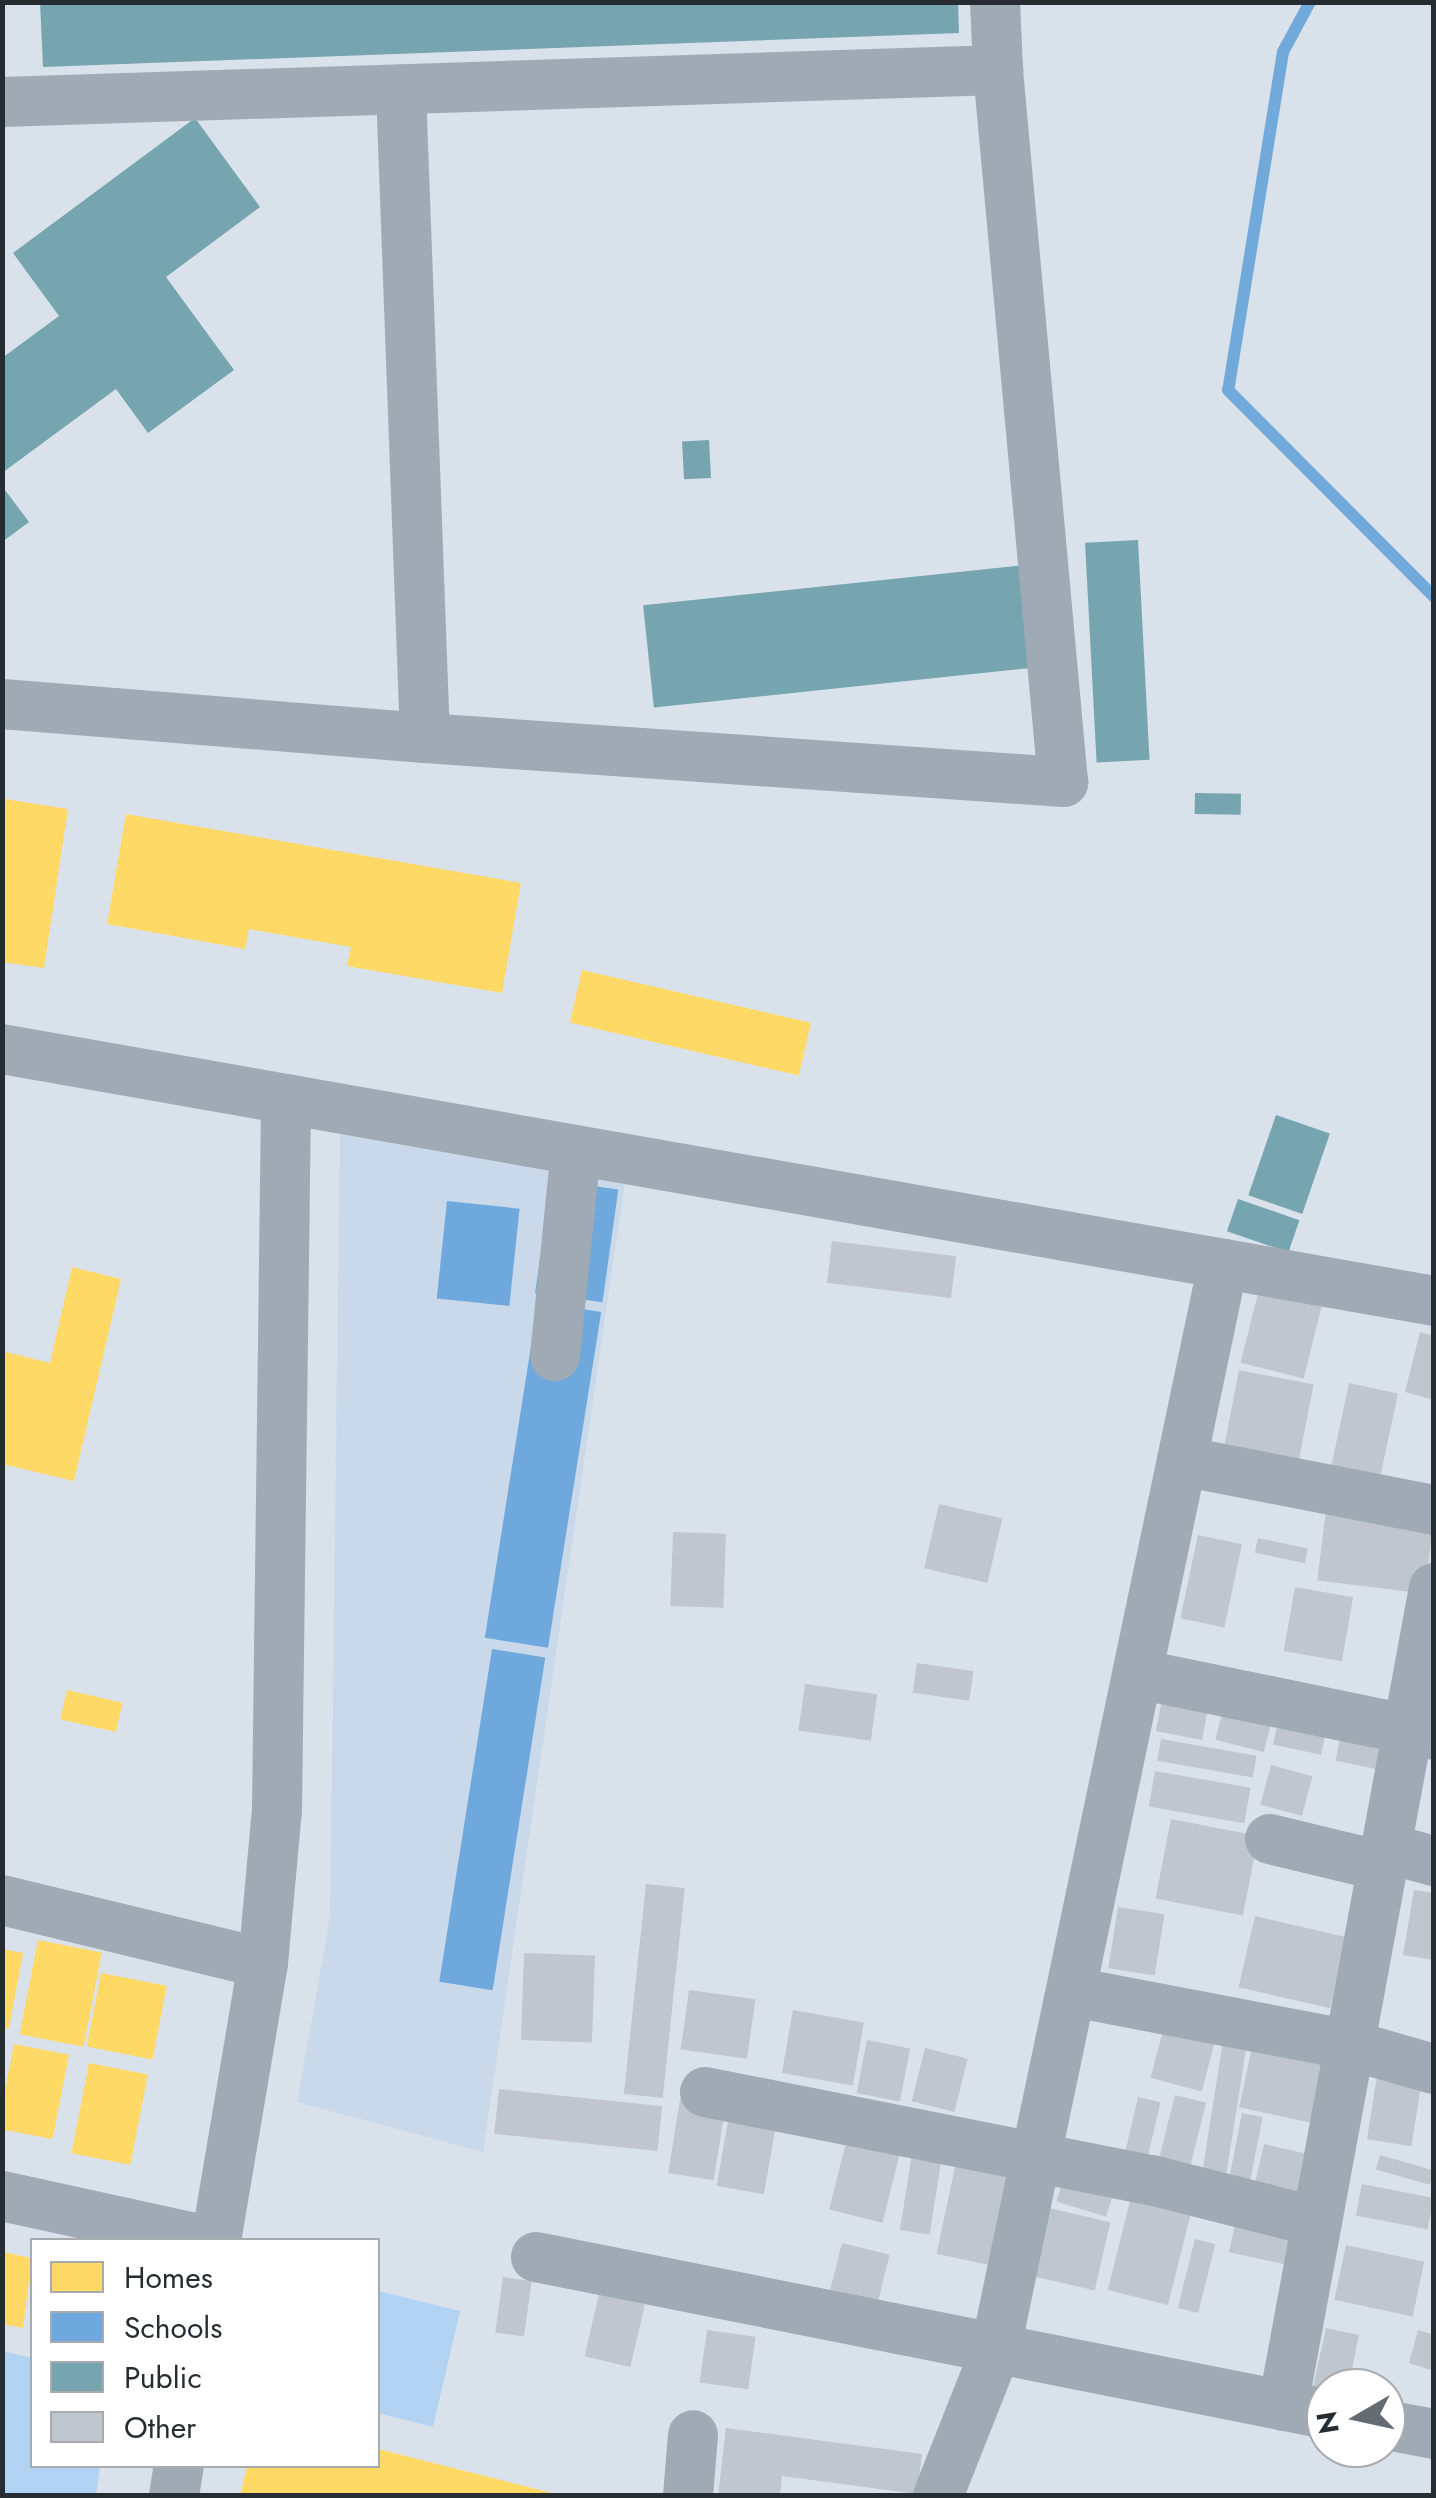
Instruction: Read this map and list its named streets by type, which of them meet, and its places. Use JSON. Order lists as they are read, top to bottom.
{
  "legend": [
    "Homes",
    "Schools",
    "Public",
    "Other"
  ],
  "north": "left"
}
